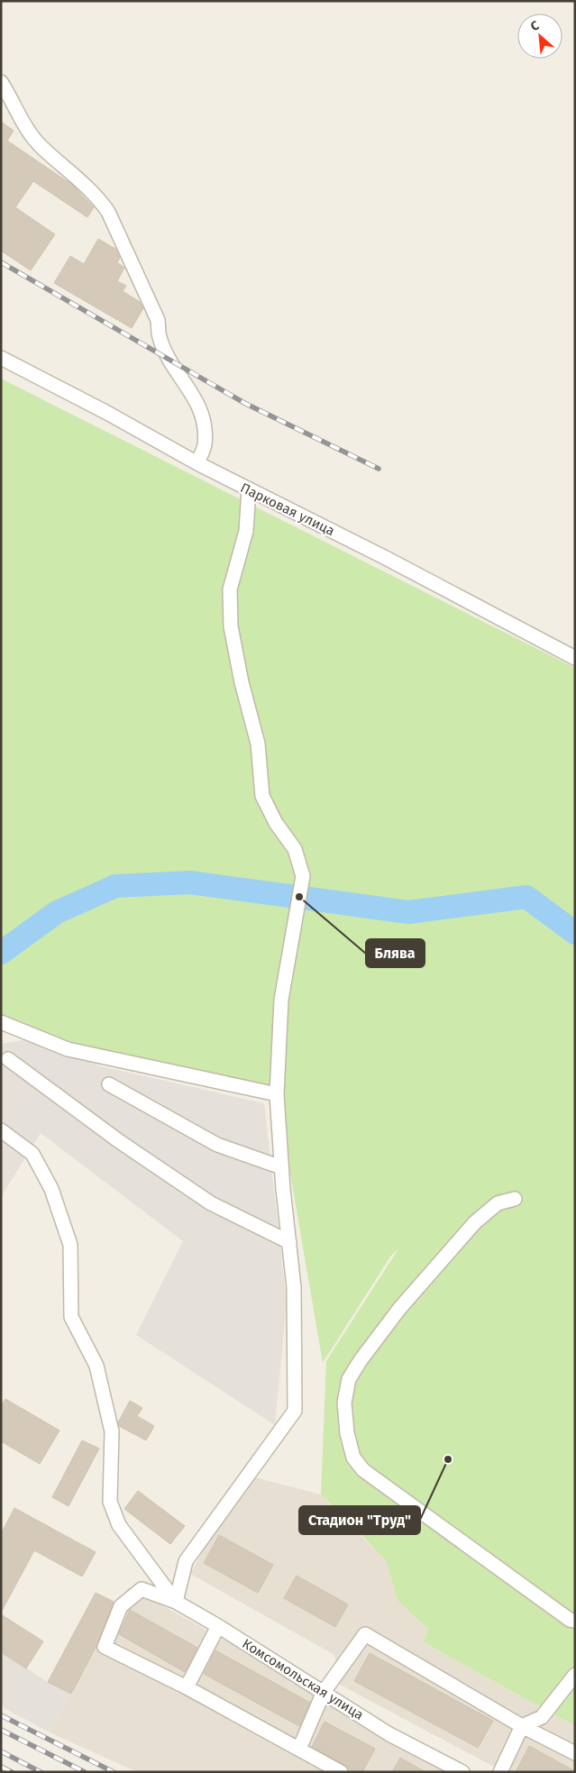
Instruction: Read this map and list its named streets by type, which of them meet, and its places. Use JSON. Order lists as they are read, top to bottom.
{
  "streets": {
    "street": ["Парковая улица", "Комсомольская улица"]
  },
  "places": ["Блява", "Стадион \"Труд\""],
  "north": "top left"
}
